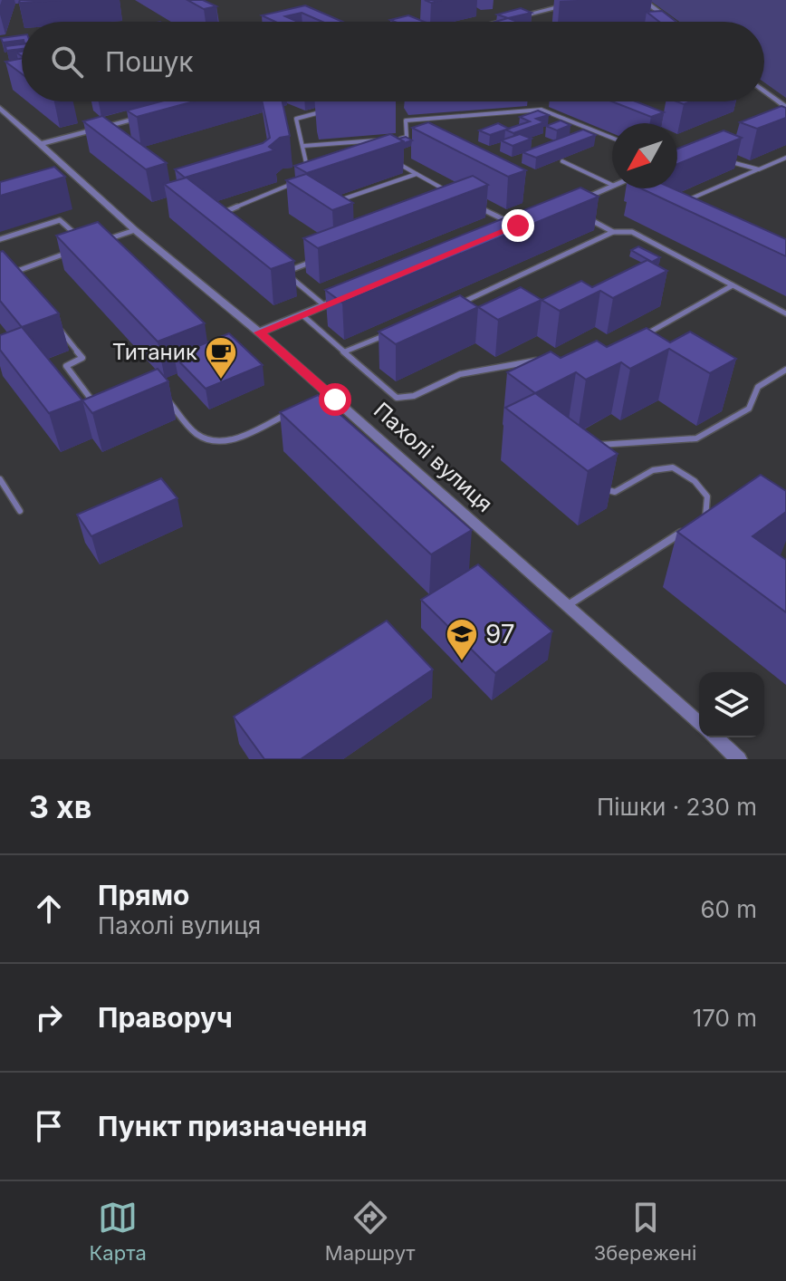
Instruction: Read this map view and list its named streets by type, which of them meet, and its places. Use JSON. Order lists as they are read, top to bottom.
{
  "streets": {
    "street": ["Пахолі вулиця"]
  },
  "places": {
    "cafe": ["Титаник"],
    "school or university": ["97"]
  },
  "north": "bottom left",
  "page": {
    "search": "Пошук",
    "heading": ["3 хв", "Пішки · 230 m"],
    "list": [
      ["Прямо", "Пахолі вулиця", "60 m"],
      ["Праворуч", "170 m"],
      "Пункт призначення"
    ],
    "nav": ["Карта", "Маршрут", "Збережені"]
  }
}
